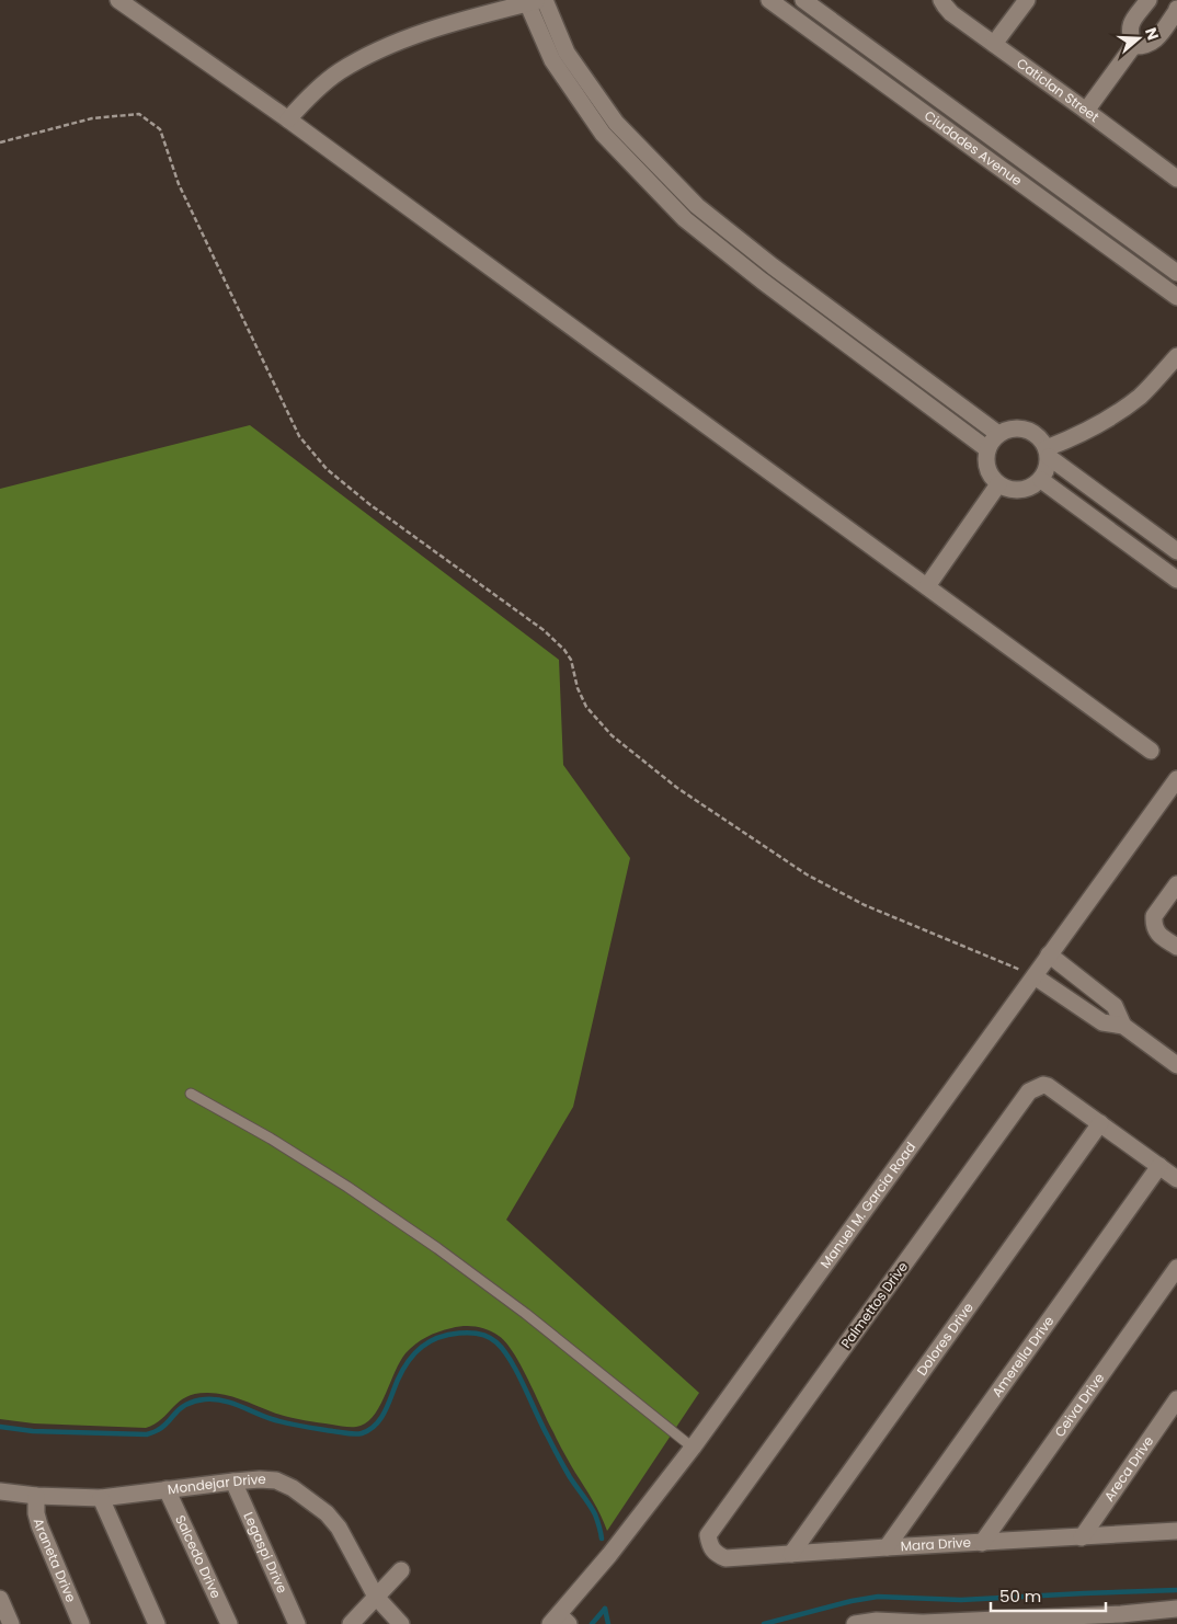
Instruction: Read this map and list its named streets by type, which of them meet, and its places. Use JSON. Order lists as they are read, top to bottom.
{
  "streets": {
    "street": [
      "Caticlan Street",
      "Ciudades Avenue",
      "Manuel M. Garcia Road",
      "Palmettos Drive",
      "Dolores Drive",
      "Amerella Drive",
      "Ceiva Drive",
      "Areca Drive",
      "Mondejar Drive",
      "Mara Drive",
      "Legaspi Drive",
      "Salcedo Drive",
      "Araneta Drive"
    ]
  },
  "crossings": [
    ["Palmettos Drive", "Dolores Drive"],
    ["Palmettos Drive", "Mara Drive"],
    ["Dolores Drive", "Mara Drive"],
    ["Amerella Drive", "Mara Drive"],
    ["Ceiva Drive", "Mara Drive"],
    ["Areca Drive", "Mara Drive"],
    ["Mondejar Drive", "Legaspi Drive"],
    ["Mondejar Drive", "Salcedo Drive"],
    ["Mondejar Drive", "Araneta Drive"]
  ],
  "scale_bar": "50 m",
  "north": "right"
}
